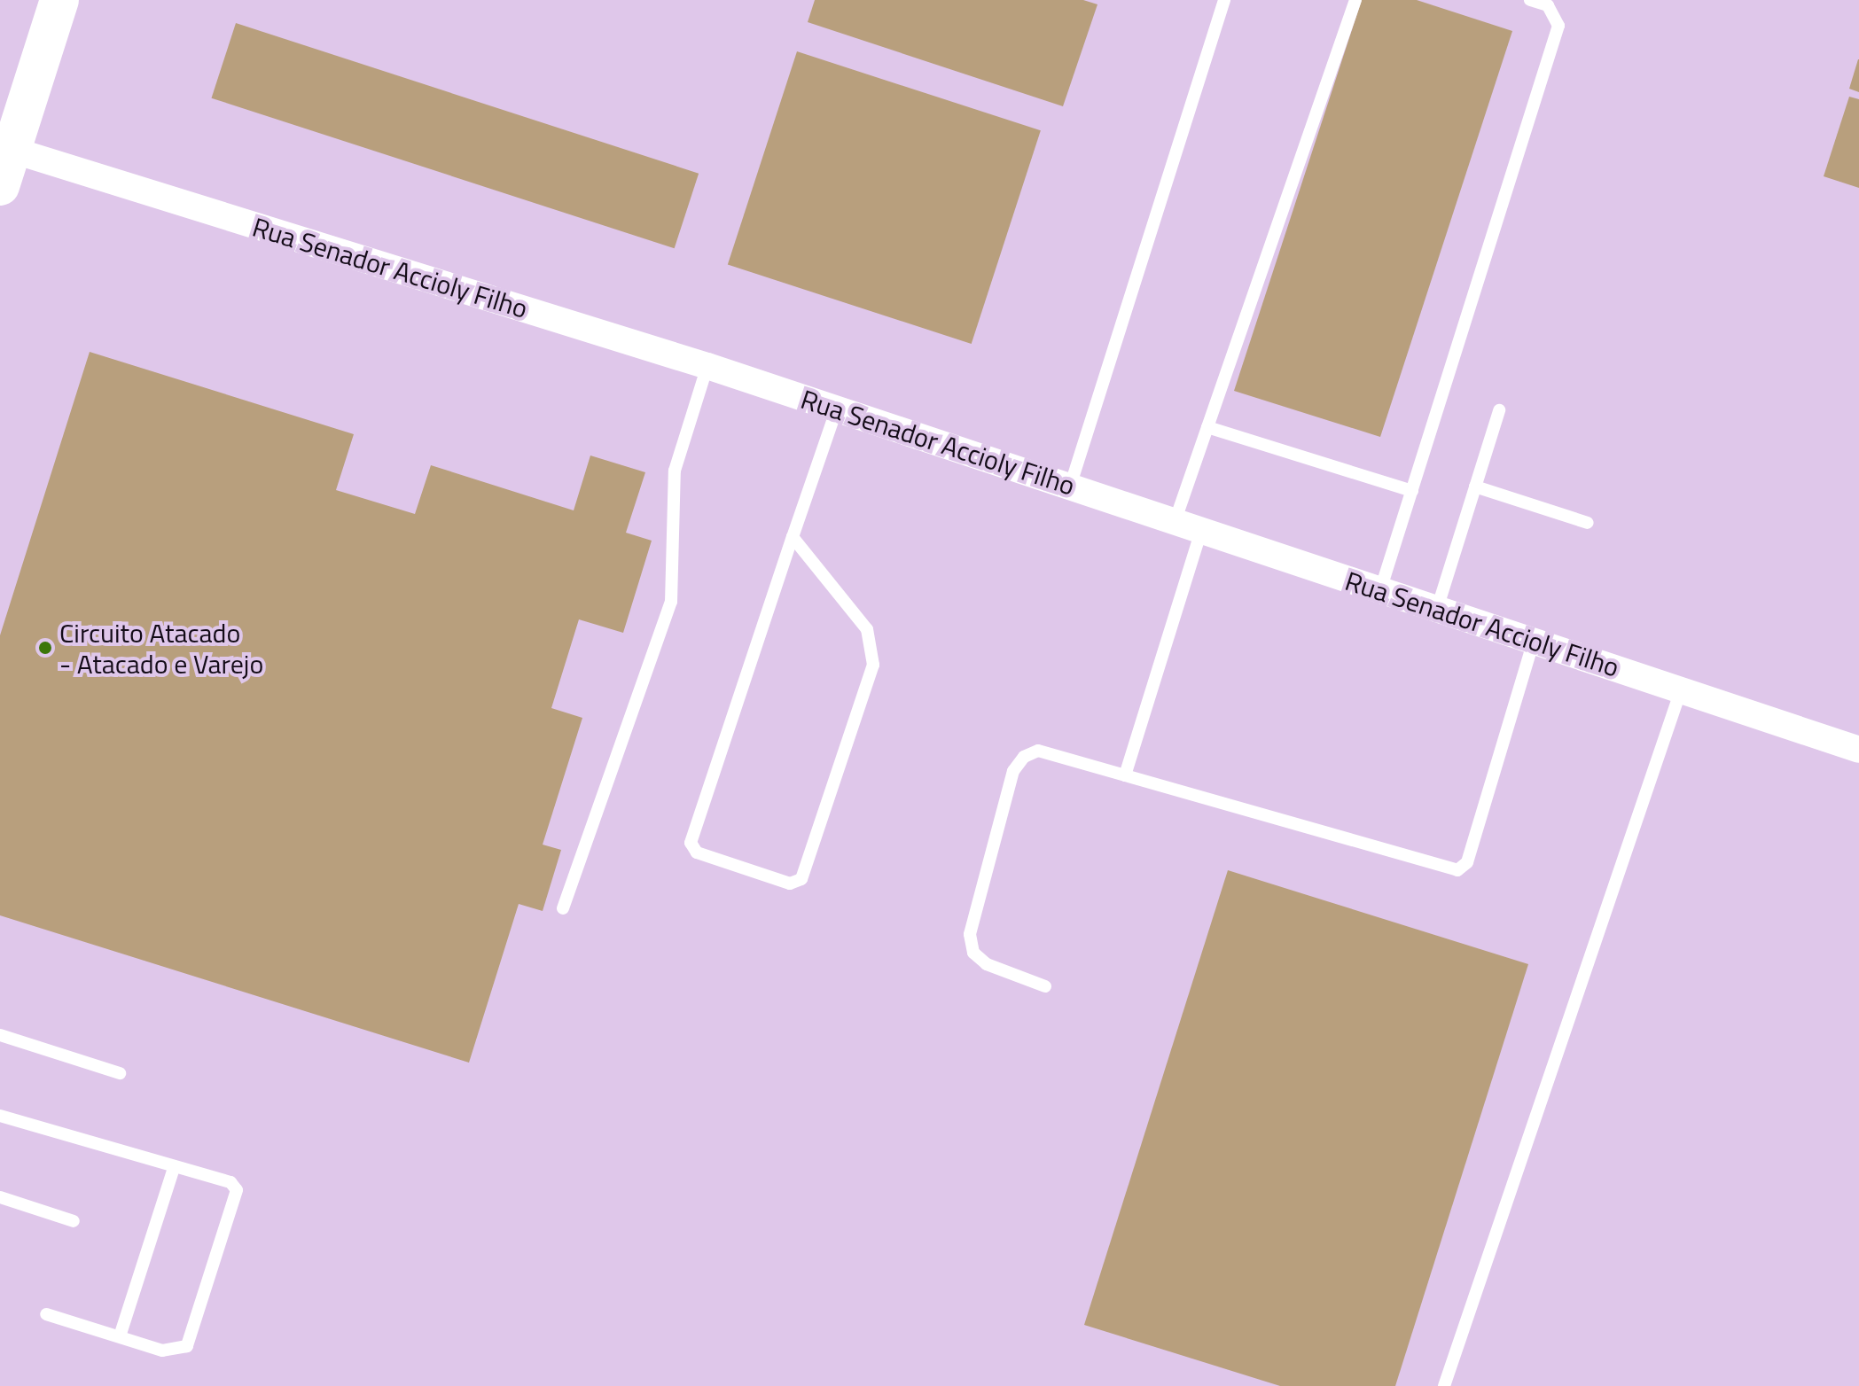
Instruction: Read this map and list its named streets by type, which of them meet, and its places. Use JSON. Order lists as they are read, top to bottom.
{
  "streets": {
    "street": ["Rua Senador Accioly Filho"]
  },
  "places": ["Circuito Atacado - Atacado e Varejo"]
}
